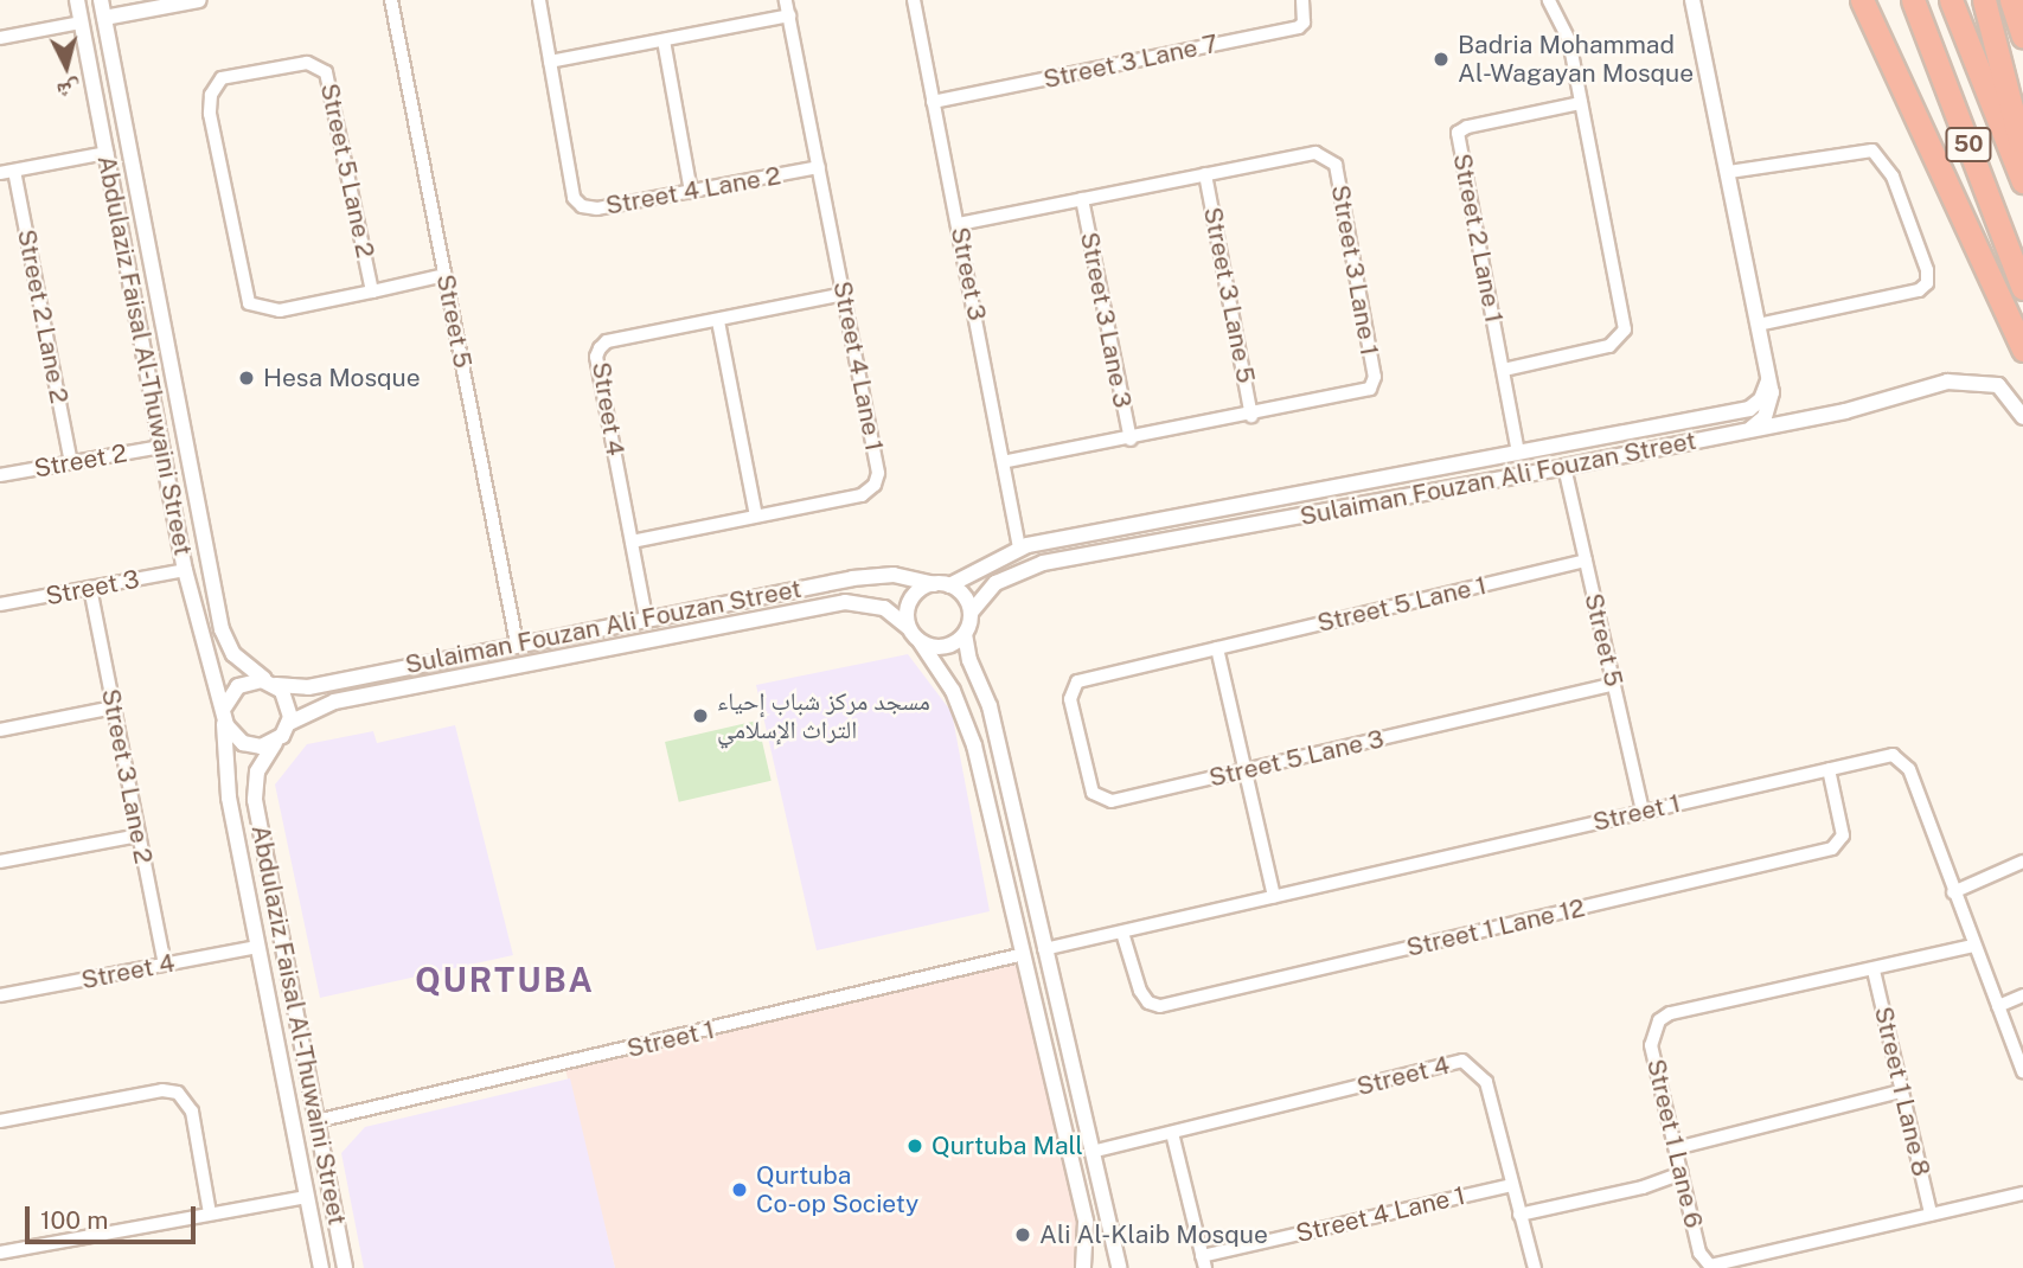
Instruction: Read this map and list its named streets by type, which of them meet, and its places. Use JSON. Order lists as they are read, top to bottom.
{
  "streets": {
    "highway": ["50"],
    "street": [
      "Street 3 Lane 7",
      "Street 5 Lane 2",
      "Street 4 Lane 2",
      "Street 2 Lane 1",
      "Street 3 Lane 1",
      "Street 3",
      "Street 3 Lane 5",
      "Street 2 Lane 2",
      "Street 3 Lane 3",
      "Street 5",
      "Abdulaziz Faisal Al-Thuwaini Street",
      "Street 4 Lane 1",
      "Street 4",
      "Street 2",
      "Sulaiman Fouzan Ali Fouzan Street",
      "Street 5 Lane 1",
      "Street 5 Lane 3",
      "Street 3 Lane 2",
      "Street 1",
      "Street 1 Lane 12",
      "Street 1 Lane 8",
      "Street 1 Lane 6"
    ]
  },
  "crossings": [
    ["Street 3 Lane 7", "Street 3"],
    ["Street 5 Lane 2", "Street 5"],
    ["Street 4 Lane 2", "Street 4 Lane 1"],
    ["Street 2 Lane 1", "Sulaiman Fouzan Ali Fouzan Street"],
    ["Street 3 Lane 1", "Street 3"],
    ["Street 3 Lane 1", "Street 3 Lane 5"],
    ["Street 3 Lane 1", "Street 3 Lane 3"],
    ["Street 3", "Abdulaziz Faisal Al-Thuwaini Street"],
    ["Street 3", "Sulaiman Fouzan Ali Fouzan Street"],
    ["Street 3", "Street 3 Lane 2"],
    ["Street 2 Lane 2", "Street 2"],
    ["Street 5", "Sulaiman Fouzan Ali Fouzan Street"],
    ["Street 5", "Street 5 Lane 1"],
    ["Street 5", "Street 5 Lane 3"],
    ["Street 5", "Street 1"],
    ["Abdulaziz Faisal Al-Thuwaini Street", "Street 4"],
    ["Abdulaziz Faisal Al-Thuwaini Street", "Street 2"],
    ["Abdulaziz Faisal Al-Thuwaini Street", "Sulaiman Fouzan Ali Fouzan Street"],
    ["Abdulaziz Faisal Al-Thuwaini Street", "Street 1"],
    ["Street 4 Lane 1", "Street 4"],
    ["Street 4", "Sulaiman Fouzan Ali Fouzan Street"],
    ["Street 4", "Street 3 Lane 2"],
    ["Street 5 Lane 1", "Street 5 Lane 3"],
    ["Street 1", "Street 1 Lane 12"],
    ["Street 1", "Street 1 Lane 6"],
    ["Street 1 Lane 8", "Street 1 Lane 6"]
  ],
  "districts": ["QURTUBA"],
  "places": [
    "Badria Mohammad Al-Wagayan Mosque",
    "Hesa Mosque",
    "مسجد مركز شباب إحياء التراث الإسلامي",
    "Qurtuba Mall",
    "Qurtuba Co-op Society",
    "Ali Al-Klaib Mosque"
  ],
  "scale_bar": "100 m",
  "north": "bottom"
}
